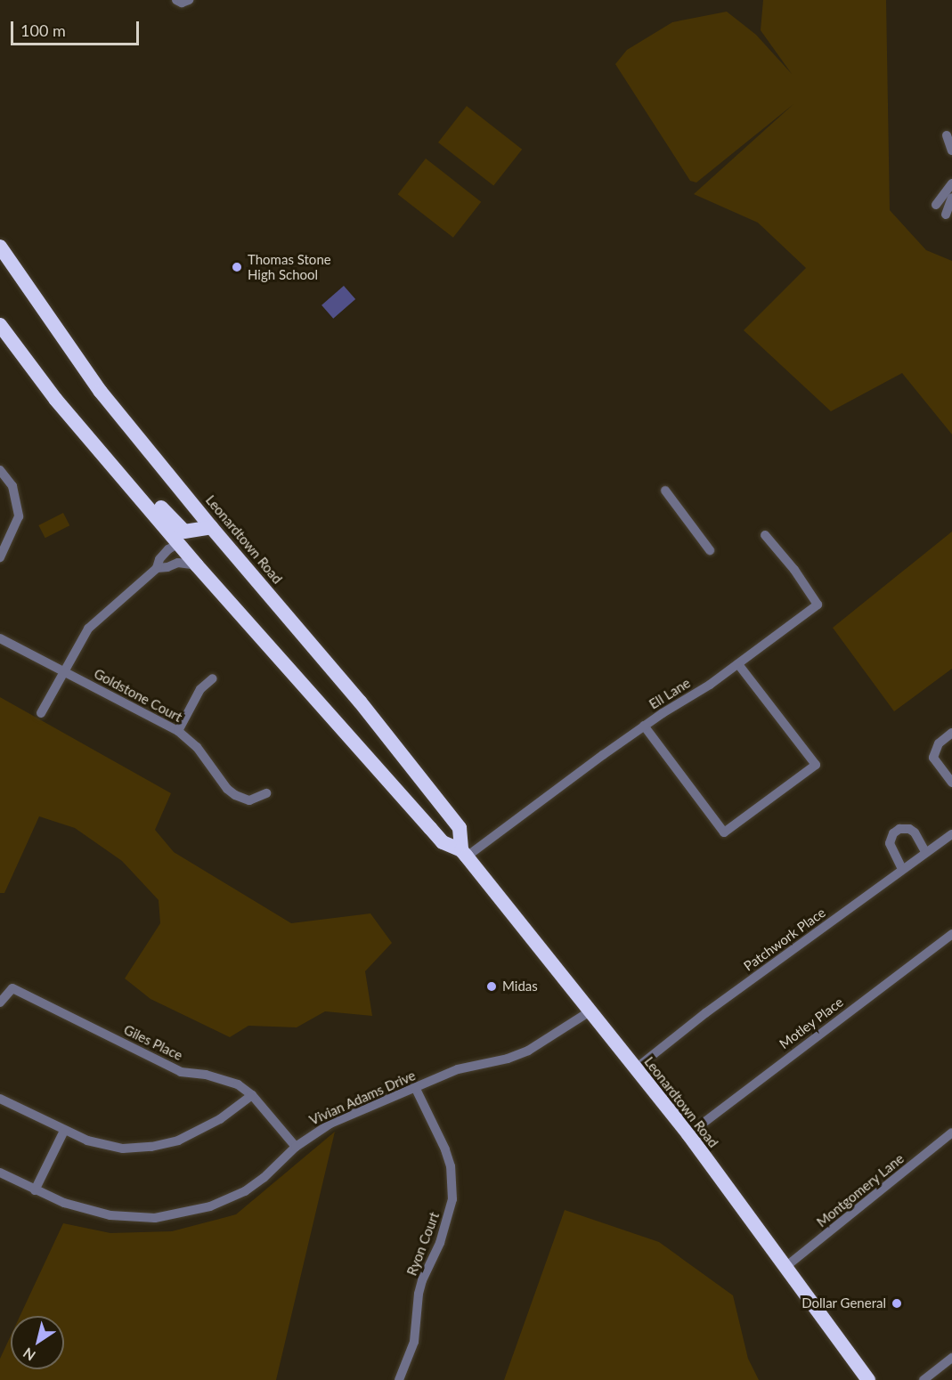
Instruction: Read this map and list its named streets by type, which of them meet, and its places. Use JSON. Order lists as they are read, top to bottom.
{
  "streets": {
    "highway": ["Leonardtown Road"],
    "street": [
      "Ell Lane",
      "Goldstone Court",
      "Patchwork Place",
      "Motley Place",
      "Giles Place",
      "Vivian Adams Drive",
      "Montgomery Lane",
      "Ryon Court"
    ]
  },
  "crossings": [
    ["Leonardtown Road", "Ell Lane"],
    ["Leonardtown Road", "Patchwork Place"],
    ["Leonardtown Road", "Motley Place"],
    ["Leonardtown Road", "Vivian Adams Drive"],
    ["Leonardtown Road", "Montgomery Lane"],
    ["Giles Place", "Vivian Adams Drive"],
    ["Vivian Adams Drive", "Ryon Court"]
  ],
  "places": ["Thomas Stone High School", "Midas", "Dollar General"],
  "scale_bar": "100 m",
  "north": "bottom left"
}
